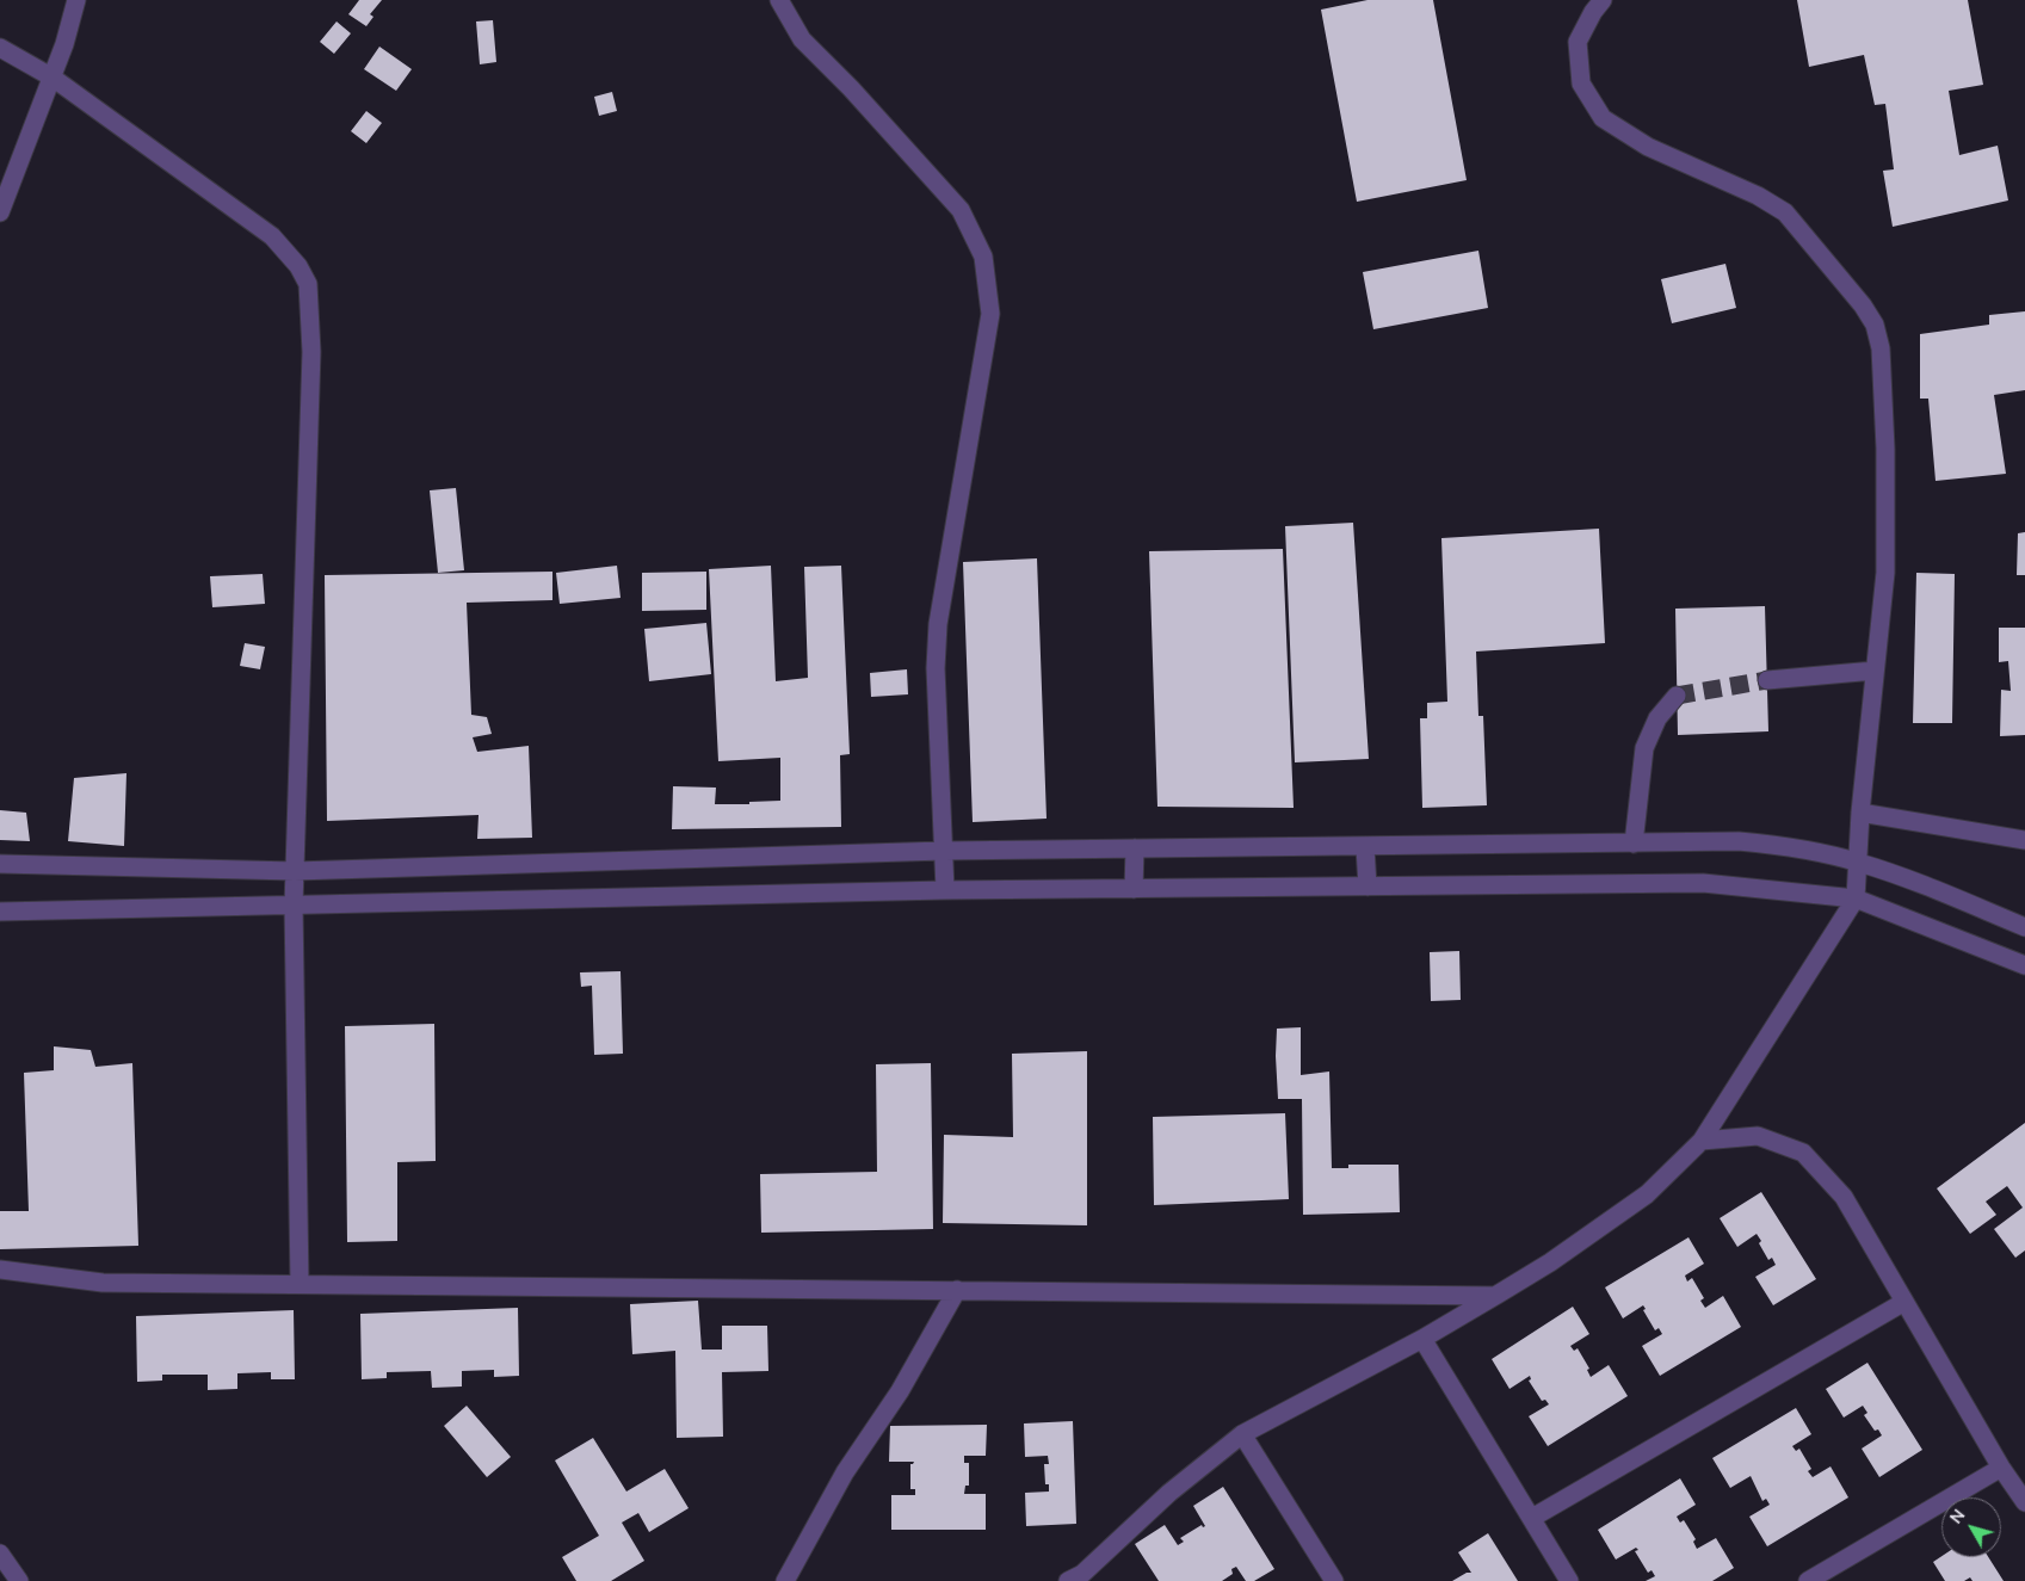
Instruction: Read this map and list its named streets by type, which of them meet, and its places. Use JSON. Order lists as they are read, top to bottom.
{
  "north": "top left"
}
